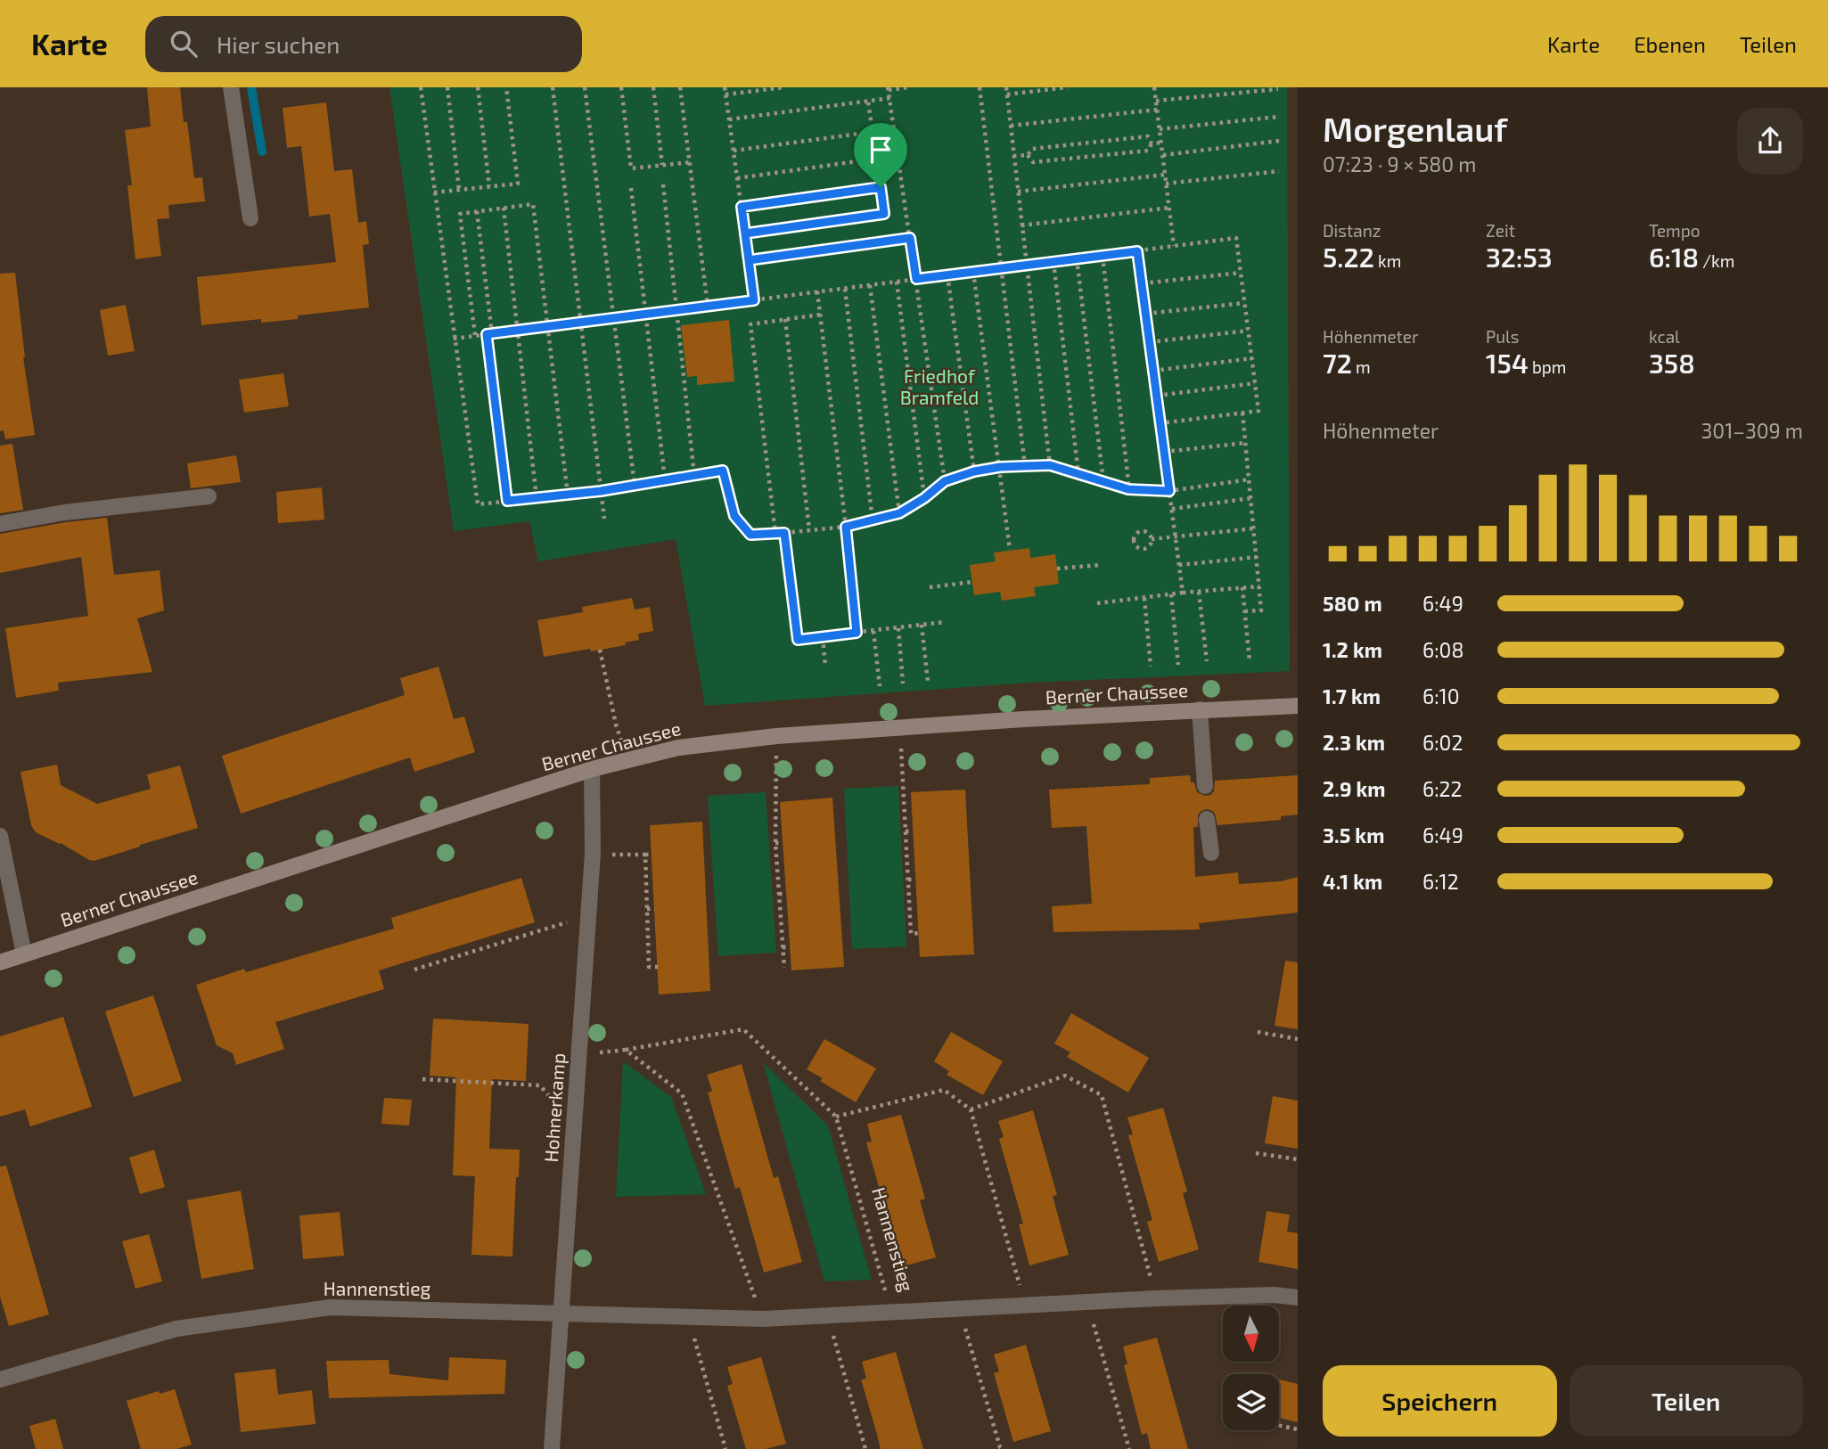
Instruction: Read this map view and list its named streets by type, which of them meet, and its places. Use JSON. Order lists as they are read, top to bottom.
{
  "streets": {
    "street": ["Berner Chaussee", "Hohnerkamp", "Hannenstieg"]
  },
  "crossings": [
    ["Berner Chaussee", "Hohnerkamp"],
    ["Hohnerkamp", "Hannenstieg"]
  ],
  "parks": ["Friedhof Bramfeld"],
  "north": "bottom",
  "page": {
    "header": "Karte",
    "search": "Hier suchen",
    "nav": ["Karte", "Ebenen", "Teilen"],
    "heading": ["Morgenlauf", "07:23 · 9 × 580 m"],
    "stats": [
      ["Distanz", "5.22 km"],
      ["Zeit", "32:53"],
      ["Tempo", "6:18 /km"],
      ["Höhenmeter", "72 m"],
      ["Puls", "154 bpm"],
      ["kcal", "358"]
    ],
    "chart": ["Höhenmeter", "301–309 m"],
    "list": [
      {
        "name": "580 m",
        "note": "6:49"
      },
      {
        "name": "1.2 km",
        "note": "6:08"
      },
      {
        "name": "1.7 km",
        "note": "6:10"
      },
      {
        "name": "2.3 km",
        "note": "6:02"
      },
      {
        "name": "2.9 km",
        "note": "6:22"
      },
      {
        "name": "3.5 km",
        "note": "6:49"
      },
      {
        "name": "4.1 km",
        "note": "6:12"
      }
    ],
    "buttons": ["Speichern", "Teilen"]
  }
}
